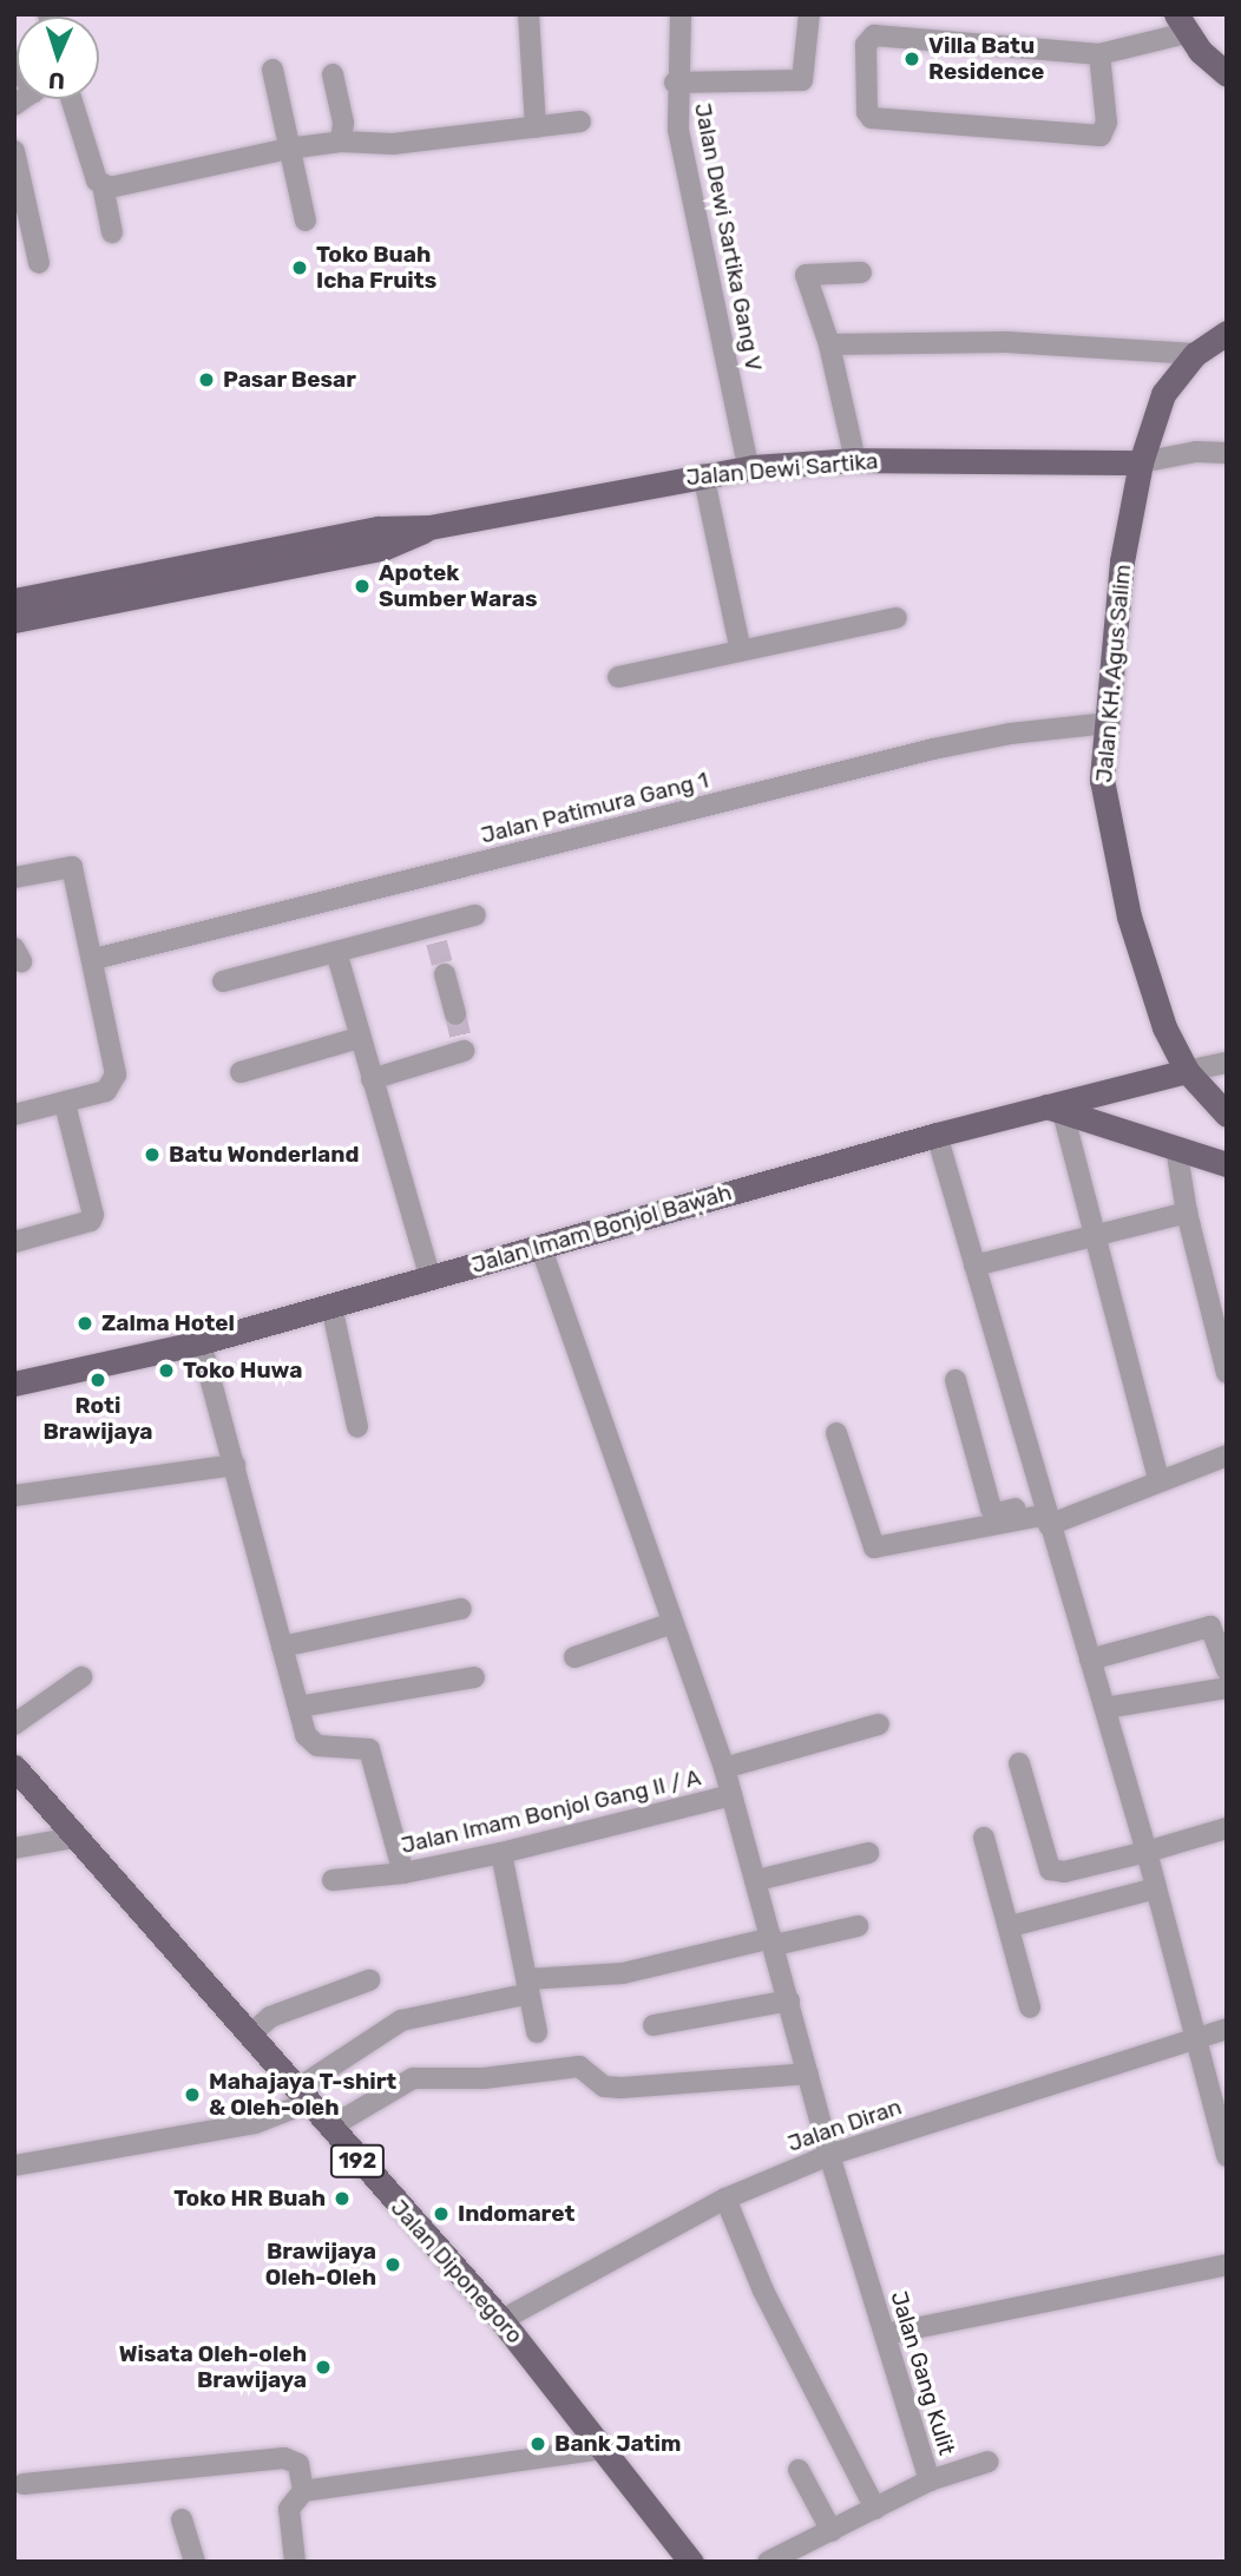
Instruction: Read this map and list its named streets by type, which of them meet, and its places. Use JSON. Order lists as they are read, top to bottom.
{
  "streets": {
    "main road": [
      "Jalan Dewi Sartika",
      "Jalan KH. Agus Salim",
      "Jalan Imam Bonjol Bawah",
      "192",
      "Jalan Diponegoro"
    ],
    "street": [
      "Jalan Dewi Sartika Gang V",
      "Jalan Patimura Gang 1",
      "Jalan Imam Bonjol Gang II / A",
      "Jalan Diran",
      "Jalan Gang Kulit"
    ]
  },
  "crossings": [
    ["Jalan Dewi Sartika Gang V", "Jalan Dewi Sartika"],
    ["Jalan Dewi Sartika", "Jalan KH. Agus Salim"],
    ["Jalan KH. Agus Salim", "Jalan Patimura Gang 1"],
    ["Jalan KH. Agus Salim", "Jalan Imam Bonjol Bawah"],
    ["Jalan Imam Bonjol Bawah", "Jalan Gang Kulit"],
    ["Jalan Imam Bonjol Gang II / A", "Jalan Gang Kulit"],
    ["Jalan Diran", "Jalan Diponegoro"],
    ["Jalan Diran", "Jalan Gang Kulit"]
  ],
  "places": [
    "Villa Batu Residence",
    "Toko Buah Icha Fruits",
    "Pasar Besar",
    "Apotek Sumber Waras",
    "Batu Wonderland",
    "Zalma Hotel",
    "Toko Huwa",
    "Roti Brawijaya",
    "Mahajaya T-shirt & Oleh-oleh",
    "Toko HR Buah",
    "Indomaret",
    "Brawijaya Oleh-Oleh",
    "Wisata Oleh-oleh Brawijaya",
    "Bank Jatim"
  ],
  "north": "bottom"
}
